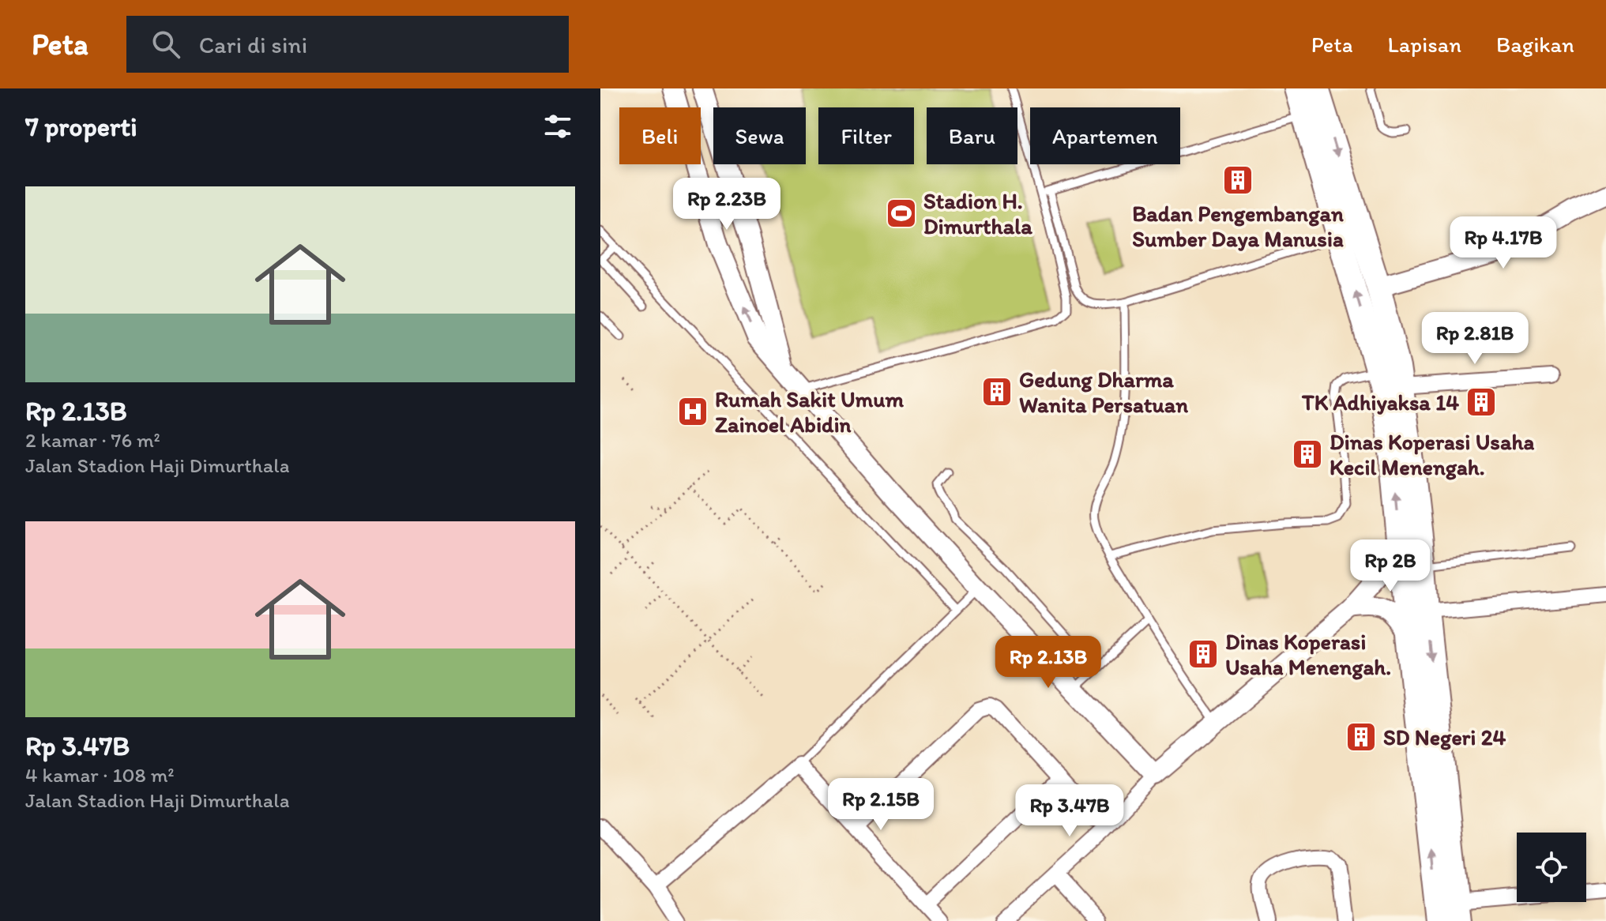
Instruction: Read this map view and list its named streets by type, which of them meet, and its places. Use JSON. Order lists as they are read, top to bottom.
{
  "places": {
    "building": [
      "Badan Pengembangan Sumber Daya Manusia",
      "Gedung Dharma Wanita Persatuan",
      "TK Adhiyaksa 14",
      "Dinas Koperasi Usaha Kecil Menengah.",
      "Dinas Koperasi Usaha Menengah.",
      "SD Negeri 24"
    ],
    "sports": ["Stadion H. Dimurthala"],
    "hospital": ["Rumah Sakit Umum Zainoel Abidin"]
  },
  "page": {
    "header": "Peta",
    "search": "Cari di sini",
    "nav": ["Peta", "Lapisan", "Bagikan"],
    "heading": "7 properti",
    "chip": [
      "Beli",
      "Sewa",
      "Filter",
      "Baru",
      "Apartemen"
    ],
    "list": [
      {
        "name": "Rp 2.13B",
        "note": "2 kamar · 76 m² · Jalan Stadion Haji Dimurthala"
      },
      {
        "name": "Rp 3.47B",
        "note": "4 kamar · 108 m² · Jalan Stadion Haji Dimurthala"
      }
    ],
    "price": [
      "Rp 2.23B",
      "Rp 4.17B",
      "Rp 2.81B",
      "Rp 2B",
      "Rp 2.13B",
      "Rp 2.15B",
      "Rp 3.47B"
    ]
  }
}
